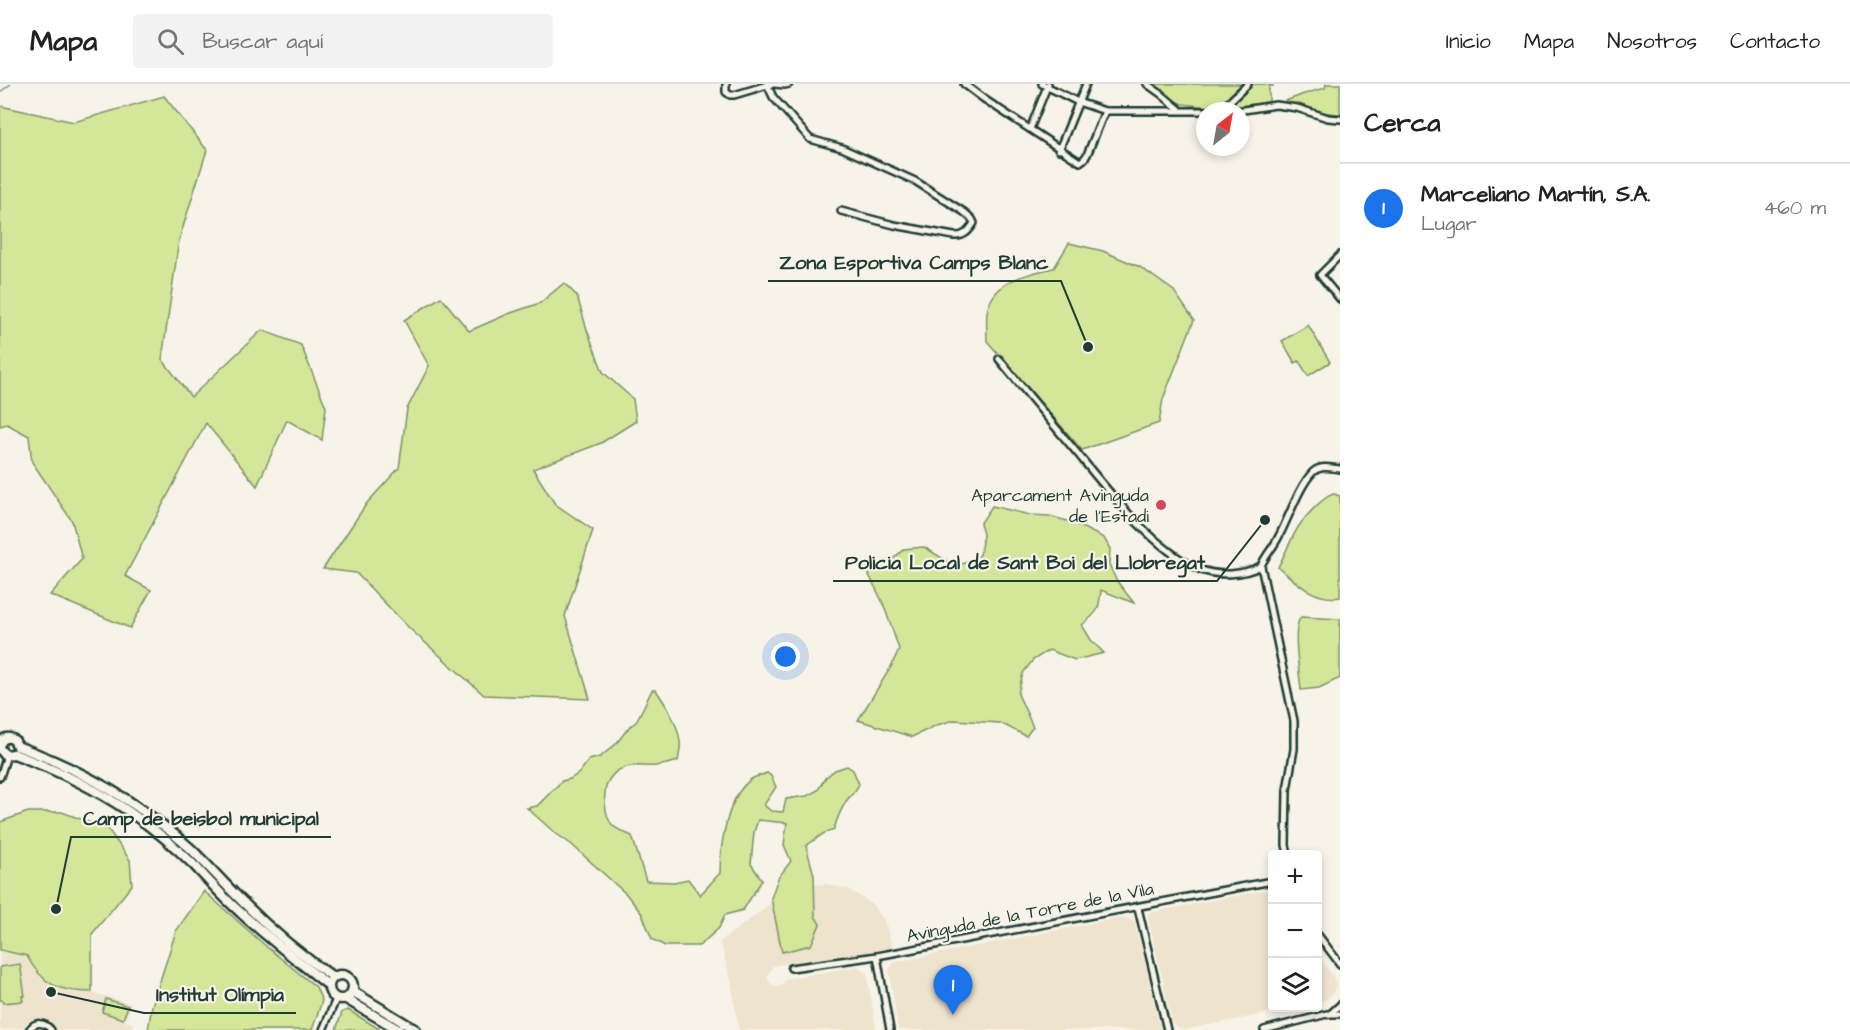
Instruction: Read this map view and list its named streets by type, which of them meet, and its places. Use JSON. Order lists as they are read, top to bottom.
{
  "streets": {
    "street": ["Avinguda de la Torre de la Vila"]
  },
  "places": [
    "Zona Esportiva Camps Blanc",
    "Aparcament Avinguda de l'Estadi",
    "Policia Local de Sant Boi del Llobregat",
    "Camp de beisbol municipal",
    "Institut Olímpia"
  ],
  "north": "top right",
  "page": {
    "header": "Mapa",
    "search": "Buscar aquí",
    "nav": [
      "Inicio",
      "Mapa",
      "Nosotros",
      "Contacto"
    ],
    "heading": "Cerca",
    "list": [
      {
        "mark": "1",
        "name": "Marceliano Martín, S.A.",
        "note": "Lugar",
        "value": "460 m"
      }
    ],
    "map_buttons": ["+", "−"],
    "pins": "1"
  }
}
